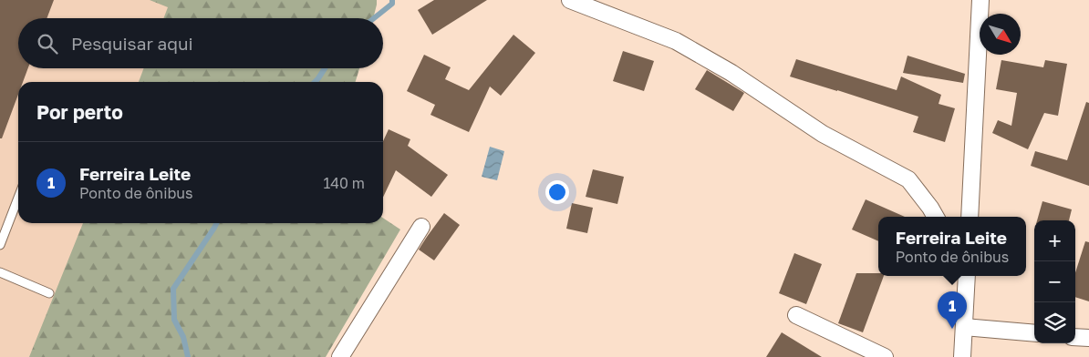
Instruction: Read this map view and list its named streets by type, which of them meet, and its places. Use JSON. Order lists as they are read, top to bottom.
{
  "north": "bottom right",
  "page": {
    "search": "Pesquisar aqui",
    "heading": "Por perto",
    "list": [
      {
        "mark": "1",
        "name": "Ferreira Leite",
        "note": "Ponto de ônibus",
        "value": "140 m"
      }
    ],
    "popup": ["Ferreira Leite", "Ponto de ônibus"],
    "map_buttons": ["+", "−"],
    "pins": "1"
  }
}
